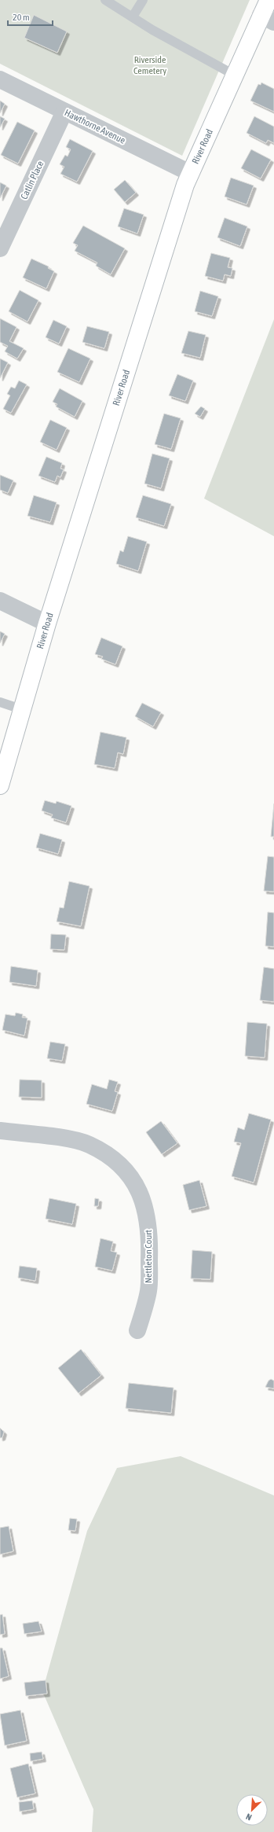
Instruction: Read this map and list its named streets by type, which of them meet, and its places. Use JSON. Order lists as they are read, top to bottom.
{
  "streets": {
    "main road": ["River Road"],
    "street": ["Hawthorne Avenue", "Catlin Place", "Nettleton Court"]
  },
  "crossings": [
    ["Hawthorne Avenue", "River Road"],
    ["Hawthorne Avenue", "Catlin Place"]
  ],
  "parks": ["Riverside Cemetery"],
  "scale_bar": "20 m",
  "north": "bottom left"
}
